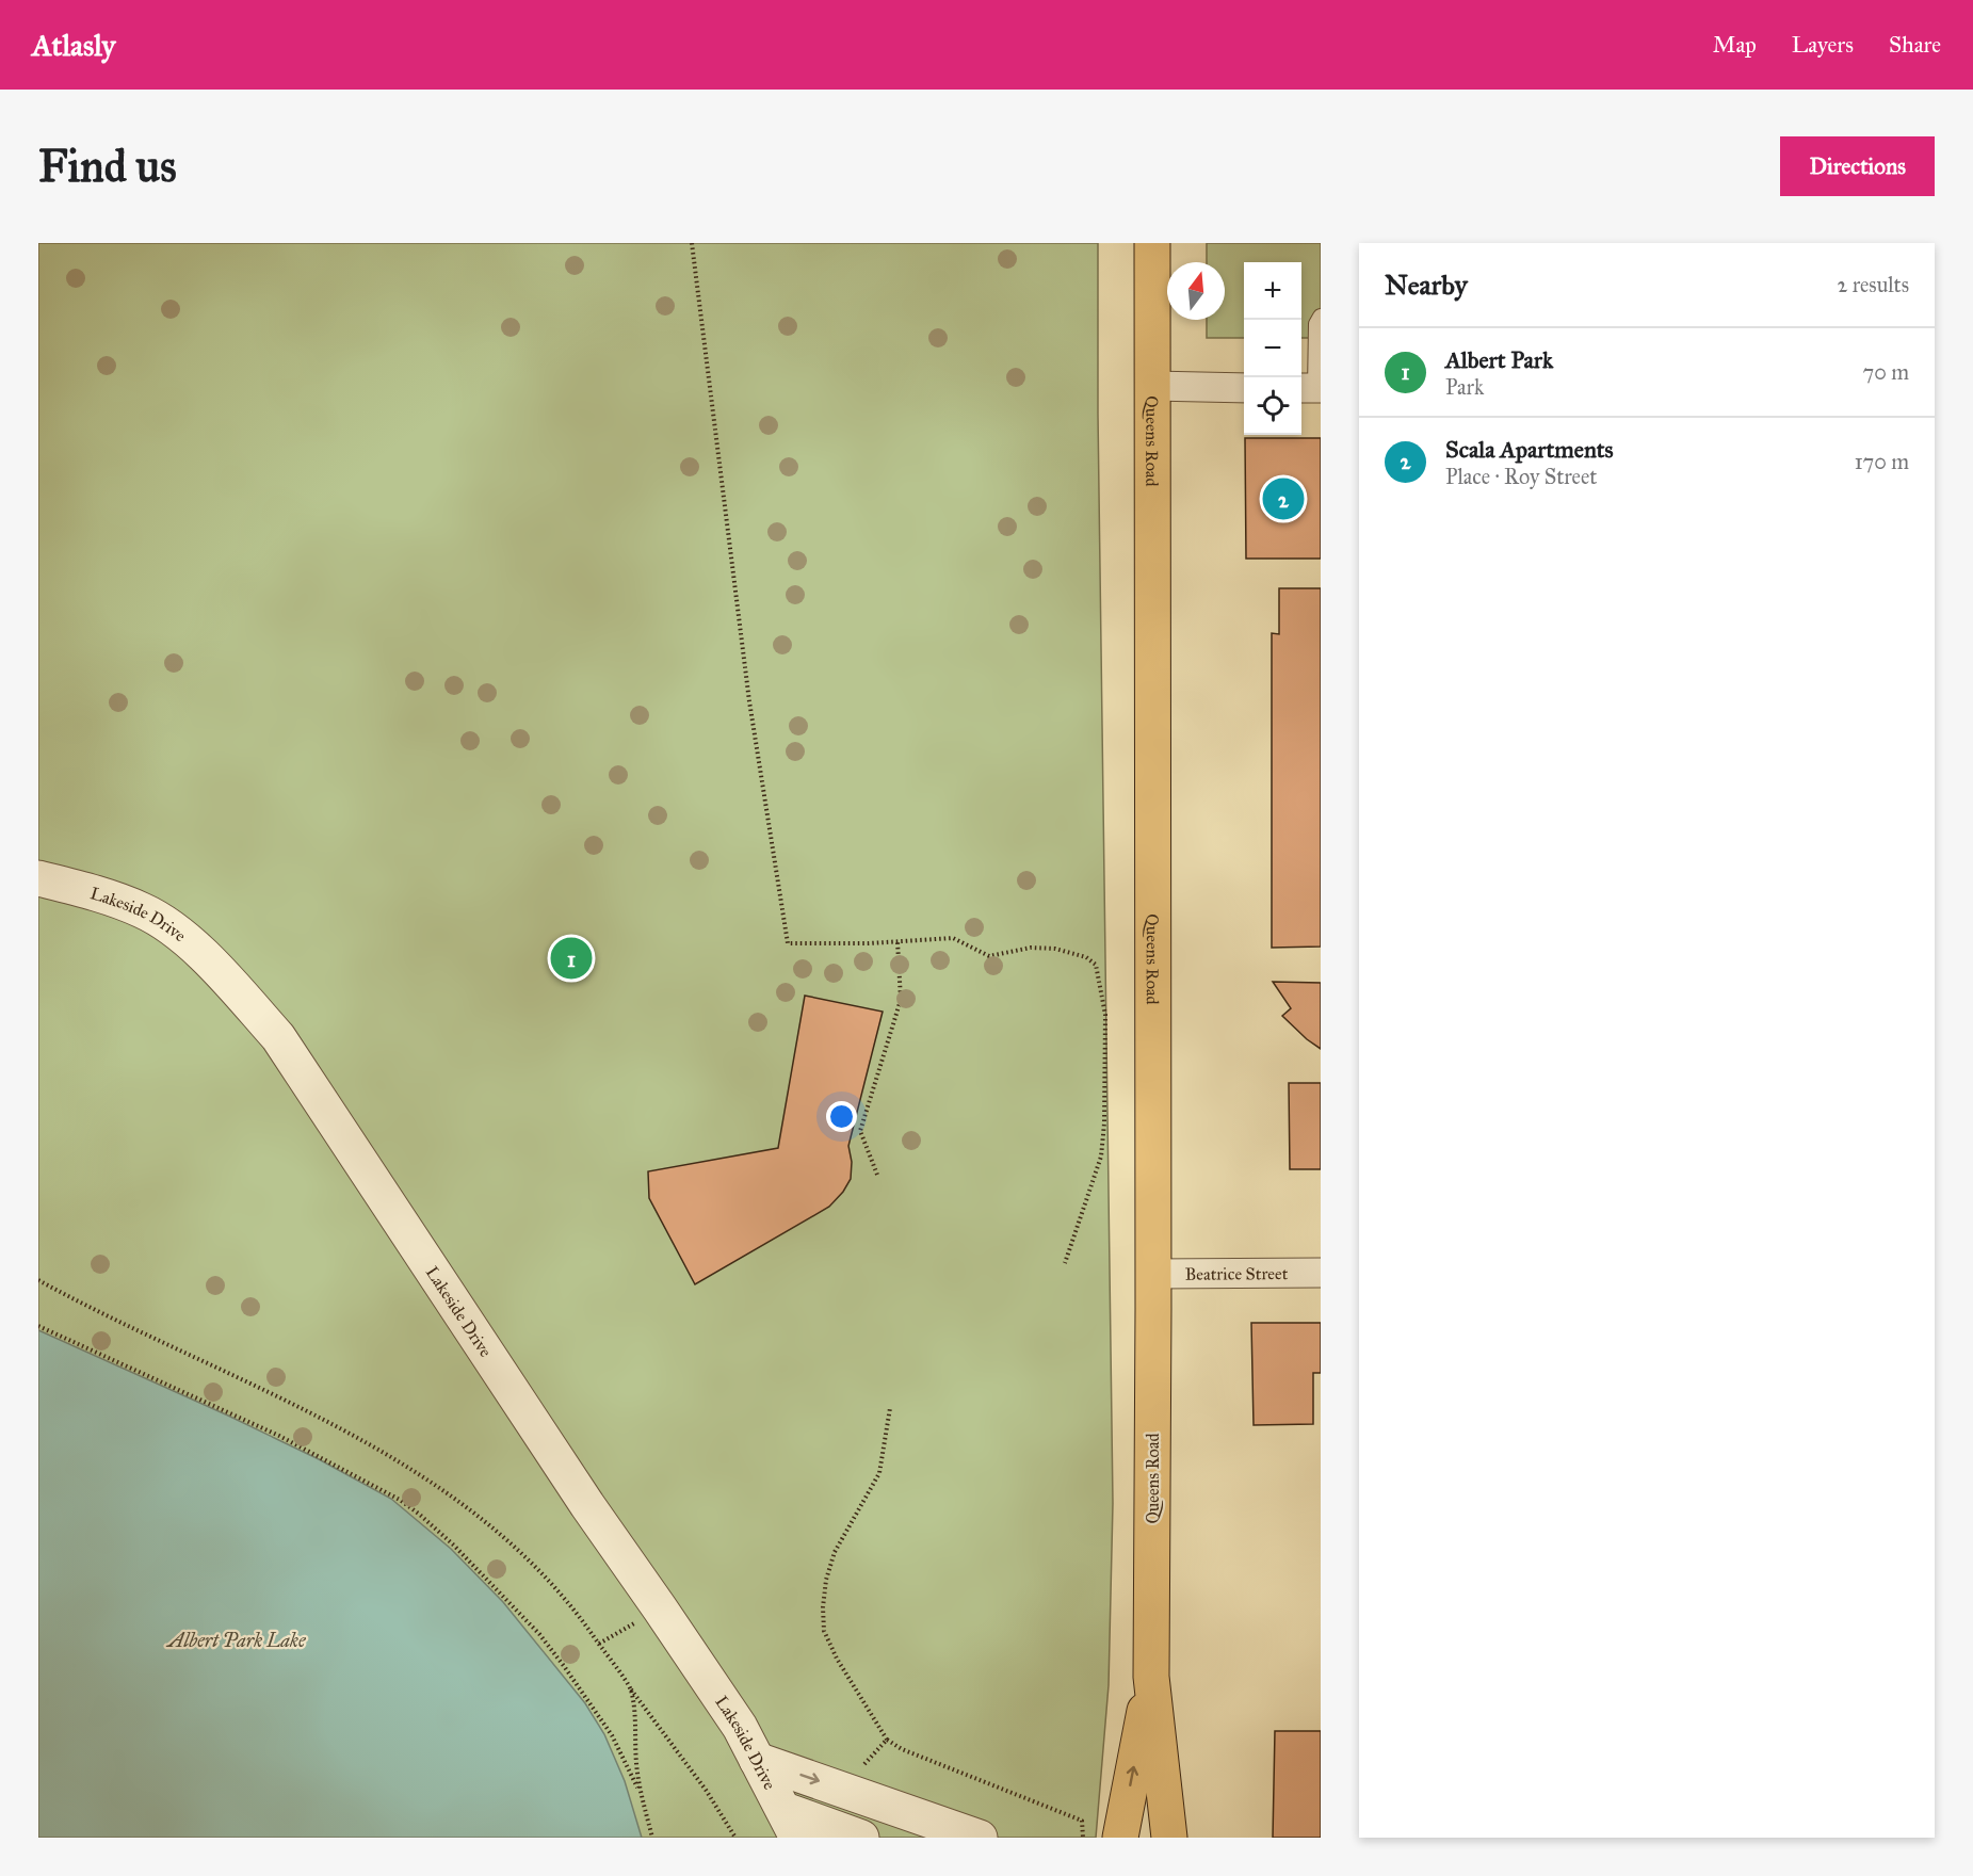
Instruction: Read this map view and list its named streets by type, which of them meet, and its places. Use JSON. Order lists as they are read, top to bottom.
{
  "streets": {
    "highway": ["Queens Road"],
    "street": ["Lakeside Drive", "Beatrice Street"]
  },
  "crossings": [
    ["Queens Road", "Beatrice Street"]
  ],
  "water": ["Albert Park Lake"],
  "north": "top",
  "page": {
    "header": "Atlasly",
    "nav": ["Map", "Layers", "Share"],
    "buttons": "Directions",
    "title": "Find us",
    "heading": ["Nearby", "2 results"],
    "map_buttons": ["+", "−"],
    "list": [
      {
        "mark": "1",
        "name": "Albert Park",
        "note": "Park",
        "value": "70 m"
      },
      {
        "mark": "2",
        "name": "Scala Apartments",
        "note": "Place · Roy Street",
        "value": "170 m"
      }
    ],
    "pins": ["2", "1"]
  }
}
